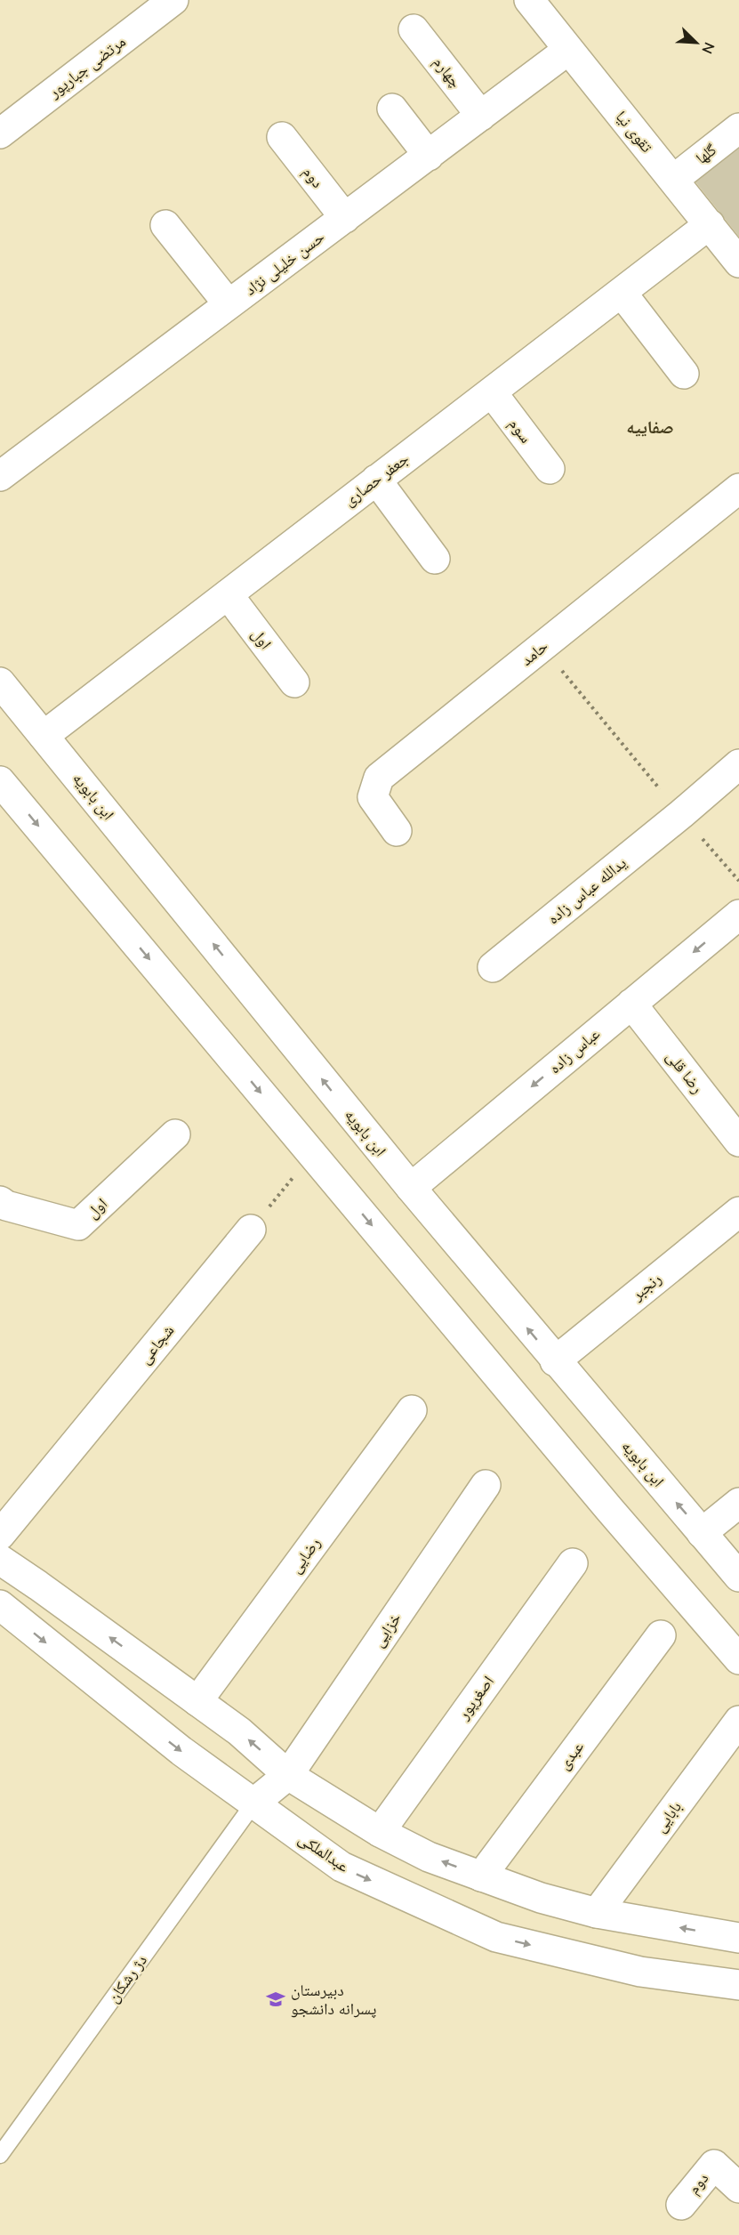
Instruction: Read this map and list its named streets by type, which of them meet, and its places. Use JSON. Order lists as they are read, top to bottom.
{
  "streets": {
    "street": [
      "مرتضی جبارپور",
      "چهارم",
      "تقوی نیا",
      "گلها",
      "دوم",
      "حسن خلیلی نژاد",
      "سوم",
      "جعفر حصاری",
      "اول",
      "حامد",
      "ابن بابویه",
      "یدالله عباس زاده",
      "عباس زاده",
      "رضا قلی",
      "رنجبر",
      "شجاعی",
      "رضایی",
      "خزایی",
      "اصغرپور",
      "عبدی",
      "بابایی",
      "عبدالملکی"
    ],
    "lane": ["دژ رشکان"]
  },
  "crossings": [
    ["چهارم", "حسن خلیلی نژاد"],
    ["تقوی نیا", "گلها"],
    ["تقوی نیا", "حسن خلیلی نژاد"],
    ["تقوی نیا", "جعفر حصاری"],
    ["دوم", "حسن خلیلی نژاد"],
    ["سوم", "جعفر حصاری"],
    ["جعفر حصاری", "اول"],
    ["جعفر حصاری", "ابن بابویه"],
    ["ابن بابویه", "عباس زاده"],
    ["ابن بابویه", "رنجبر"],
    ["عباس زاده", "رضا قلی"],
    ["خزایی", "عبدالملکی"],
    ["خزایی", "دژ رشکان"],
    ["عبدالملکی", "دژ رشکان"]
  ],
  "one_way": ["عباس زاده"],
  "districts": ["صفاییه"],
  "places": {
    "school or university": ["دبیرستان پسرانه دانشجو"]
  },
  "north": "bottom right"
}
